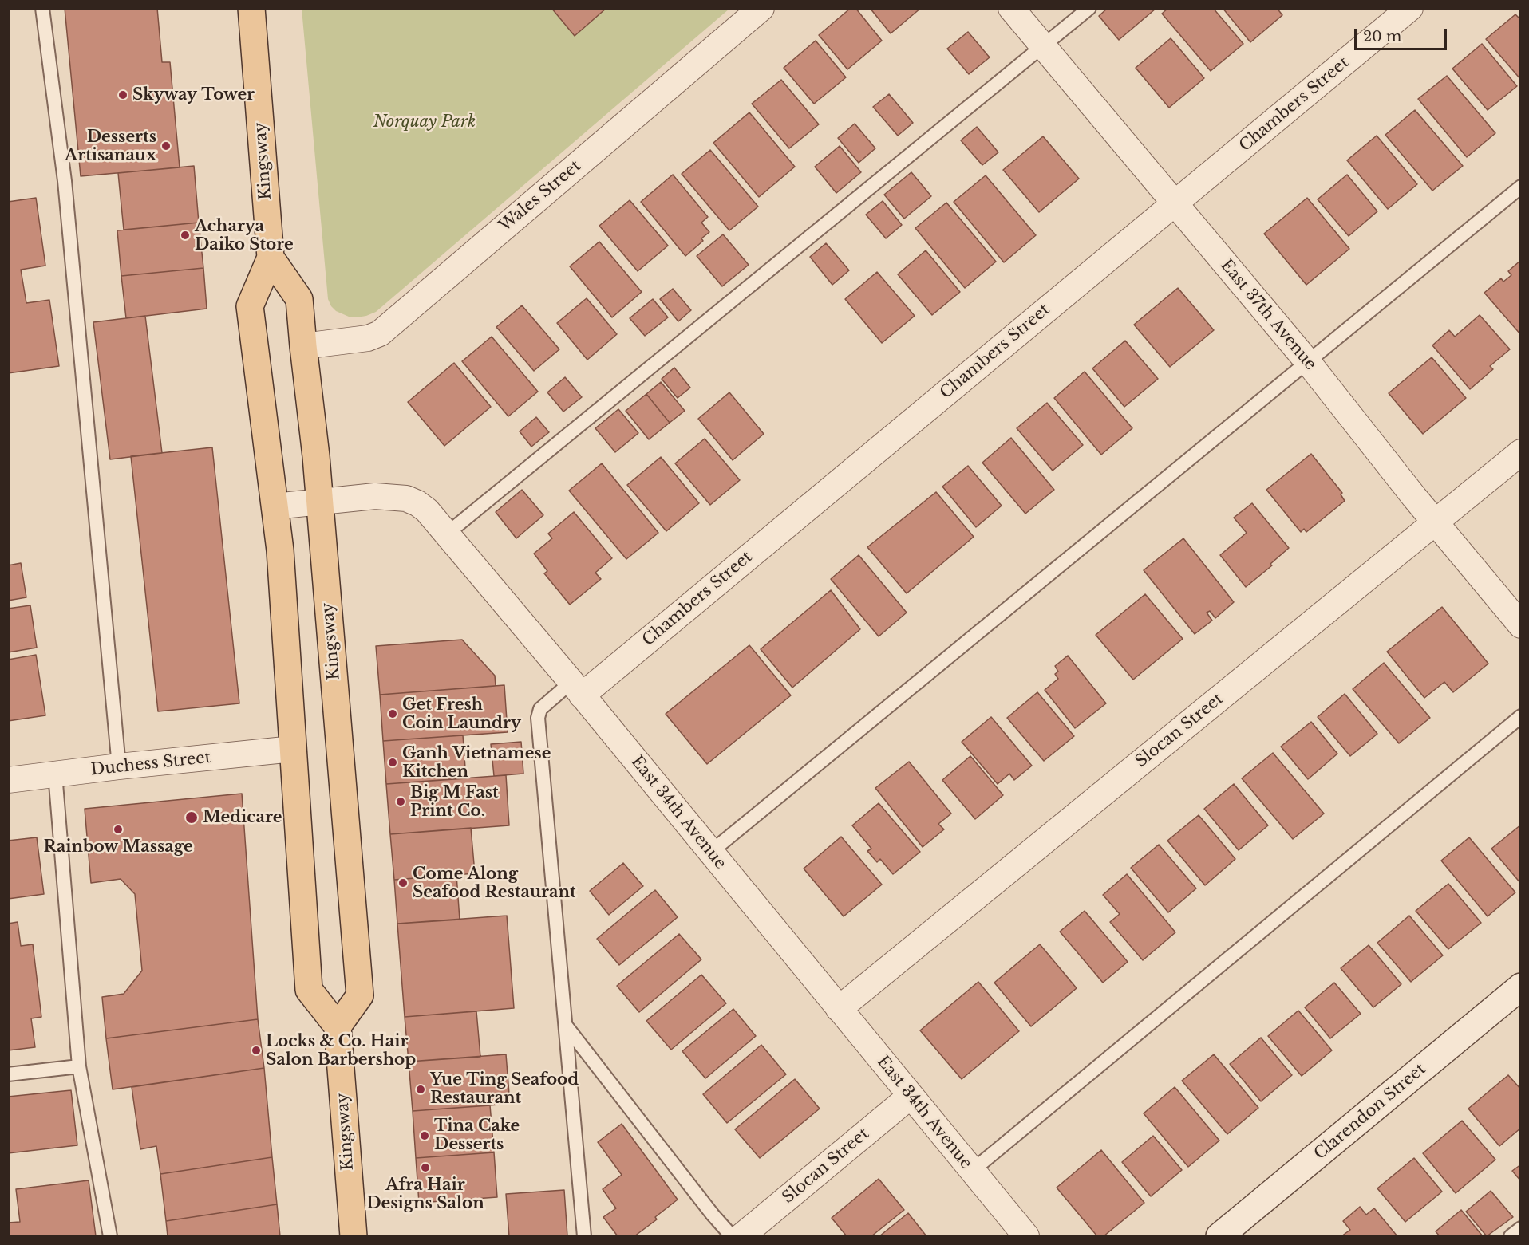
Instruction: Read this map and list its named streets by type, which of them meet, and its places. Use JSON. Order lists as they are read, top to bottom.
{
  "streets": {
    "main road": ["Kingsway"],
    "street": [
      "Chambers Street",
      "Wales Street",
      "East 37th Avenue",
      "Slocan Street",
      "Duchess Street",
      "East 34th Avenue",
      "Clarendon Street"
    ]
  },
  "crossings": [
    ["Chambers Street", "East 37th Avenue"],
    ["Chambers Street", "East 34th Avenue"],
    ["Kingsway", "Wales Street"],
    ["Kingsway", "Duchess Street"],
    ["Kingsway", "East 34th Avenue"],
    ["East 37th Avenue", "Slocan Street"],
    ["Slocan Street", "East 34th Avenue"]
  ],
  "parks": ["Norquay Park"],
  "places": [
    "Skyway Tower",
    "Desserts Artisanaux",
    "Acharya Daiko Store",
    "Get Fresh Coin Laundry",
    "Ganh Vietnamese Kitchen",
    "Big M Fast Print Co.",
    "Medicare",
    "Rainbow Massage",
    "Come Along Seafood Restaurant",
    "Locks & Co. Hair Salon Barbershop",
    "Yue Ting Seafood Restaurant",
    "Tina Cake Desserts",
    "Afra Hair Designs Salon"
  ],
  "scale_bar": "20 m"
}
